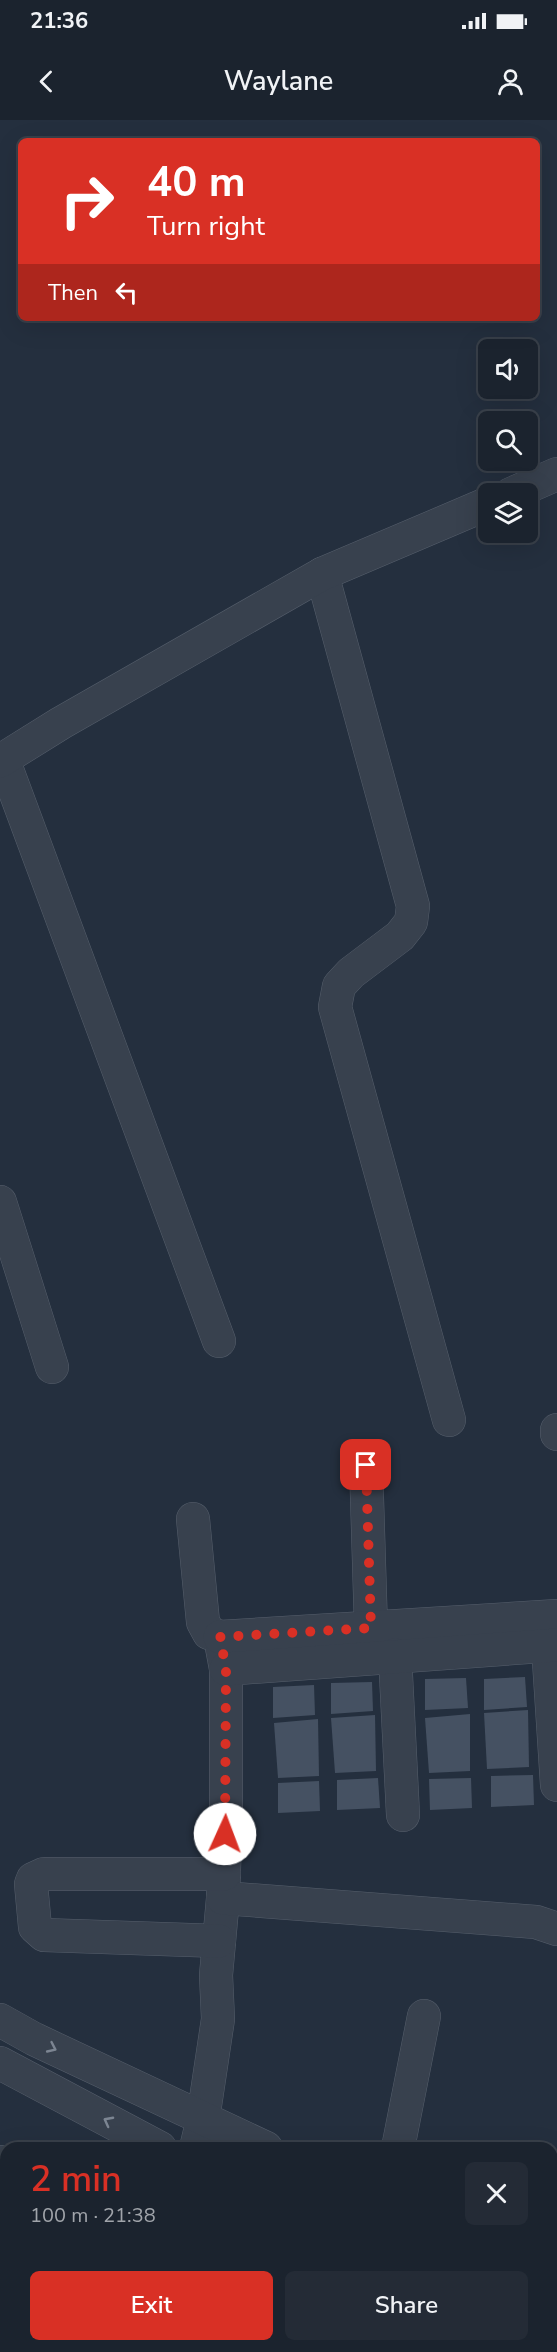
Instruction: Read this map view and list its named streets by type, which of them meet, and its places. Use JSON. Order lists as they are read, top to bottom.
{
  "page": {
    "status": "21:36",
    "header": "Waylane",
    "turn": ["40 m", "Turn right"],
    "then": "Then",
    "heading": ["2 min", "100 m · 21:38"],
    "buttons": ["Exit", "Share"]
  }
}
